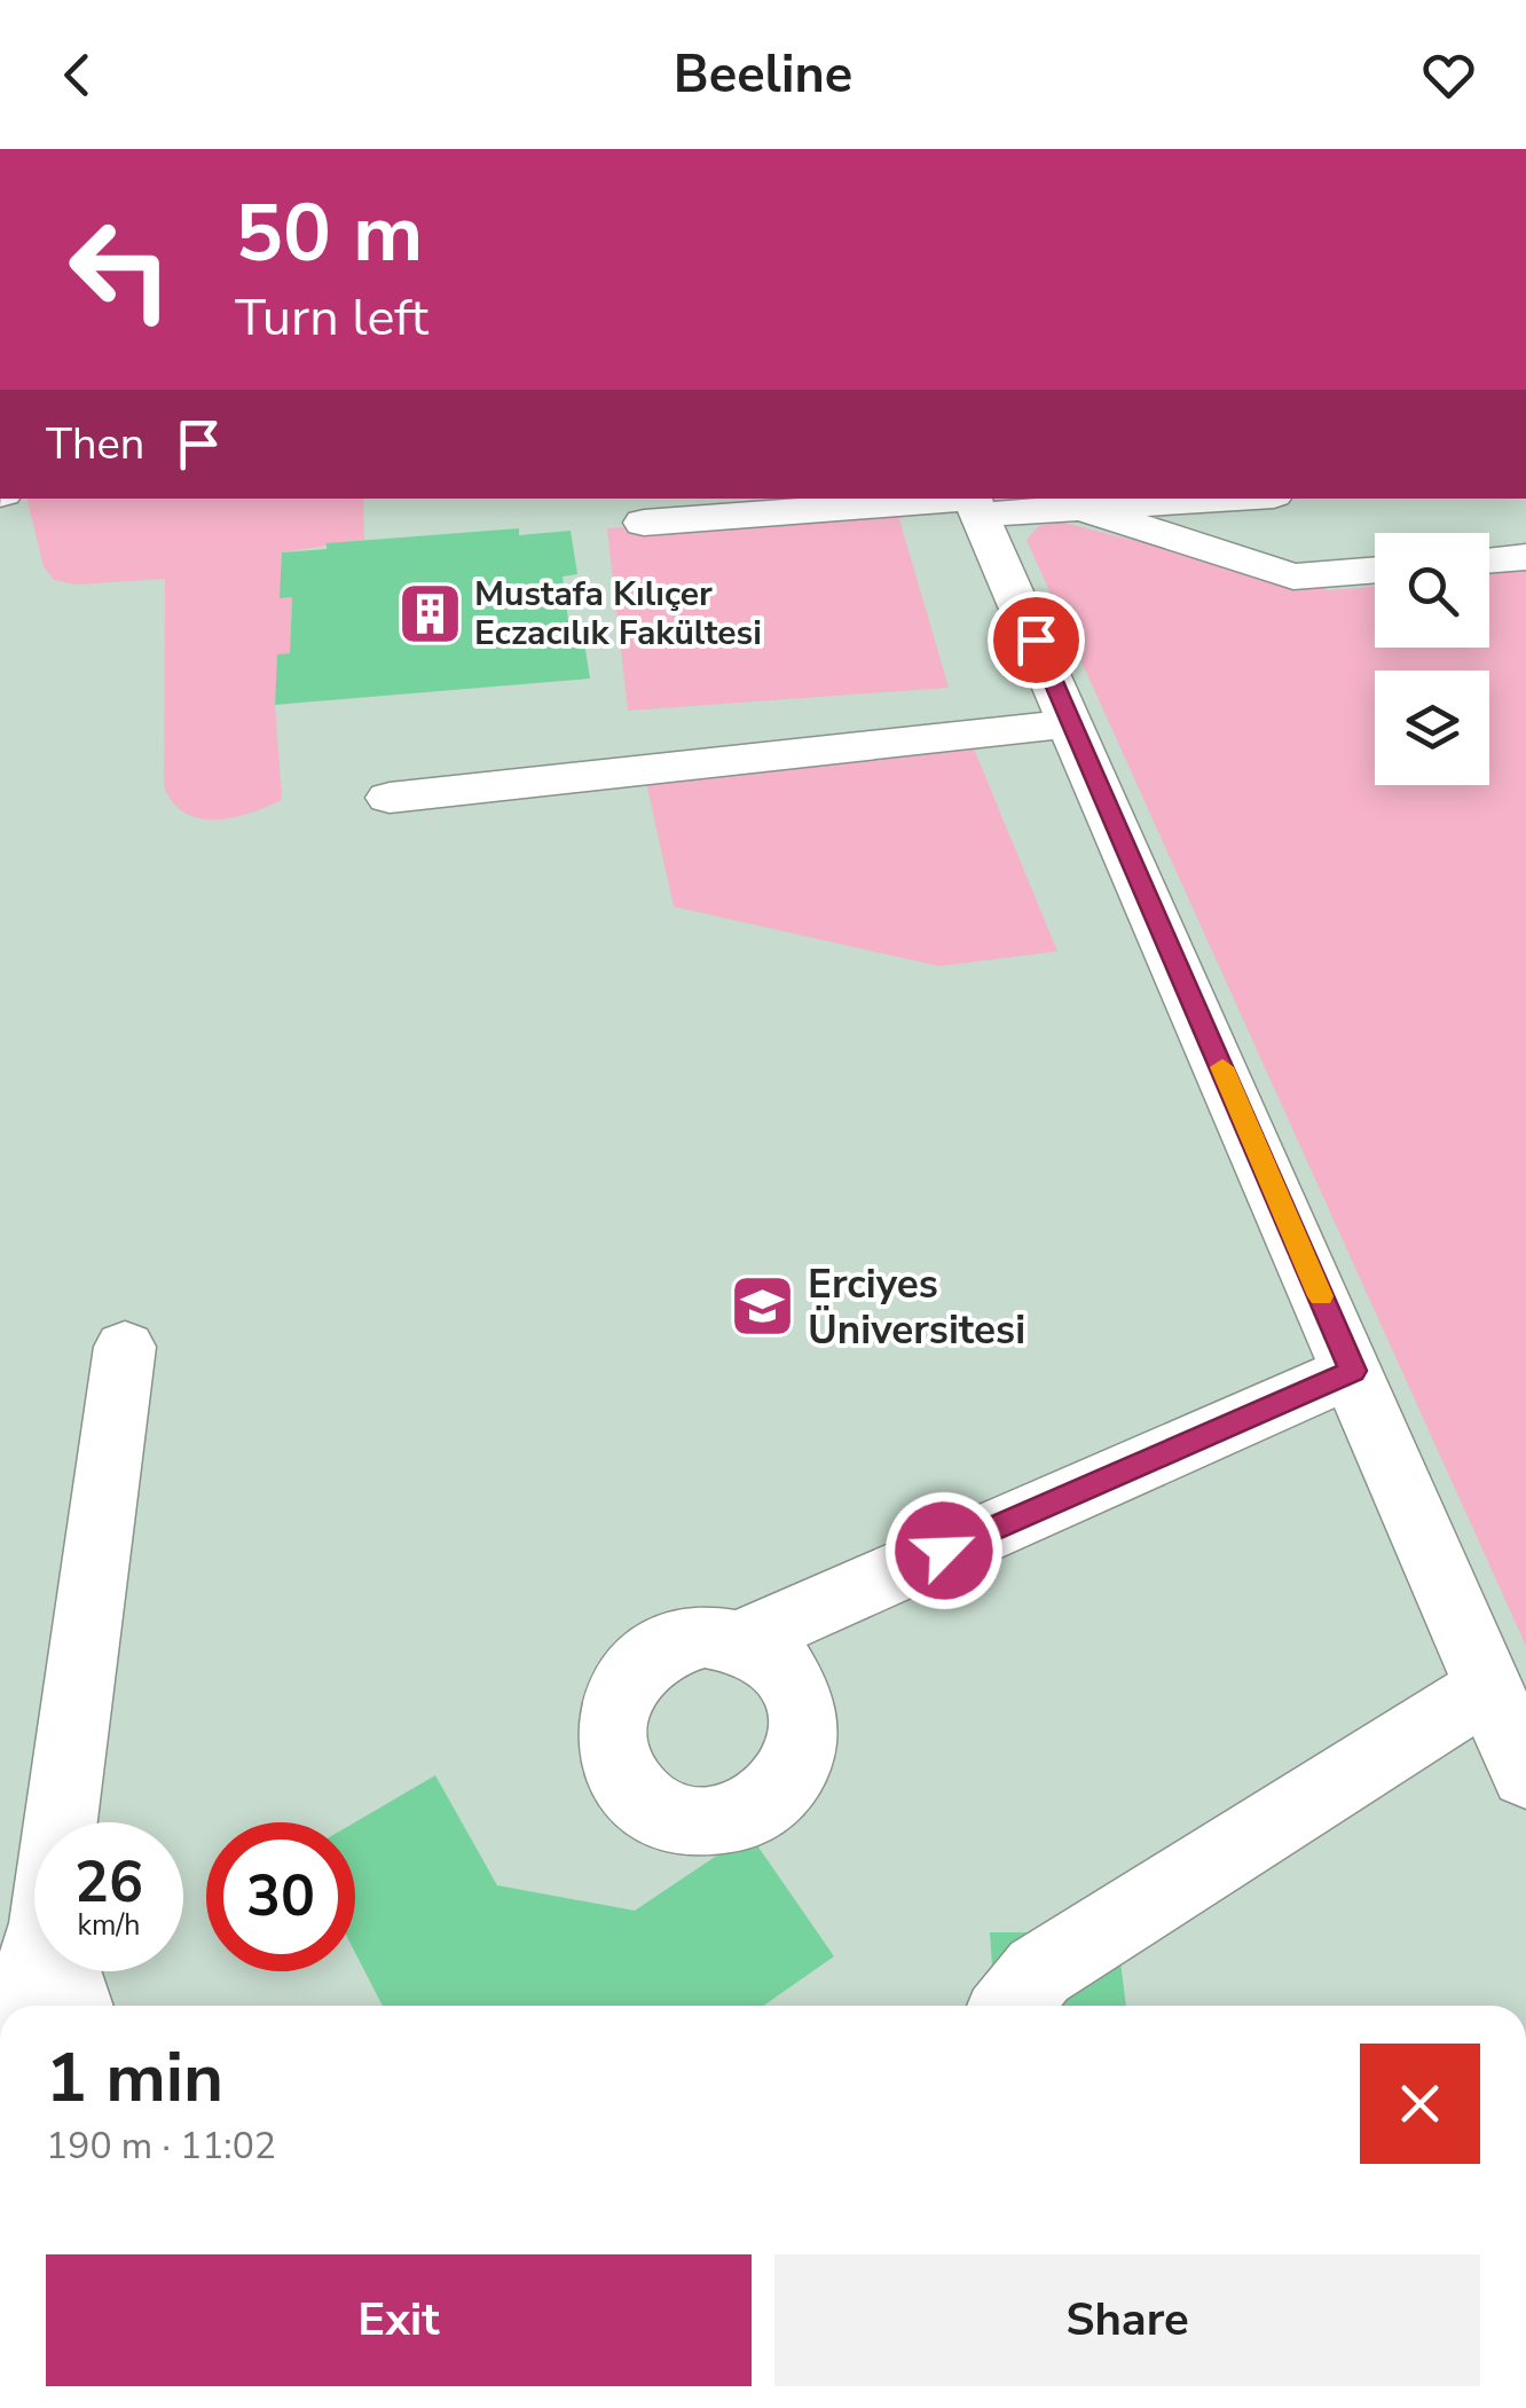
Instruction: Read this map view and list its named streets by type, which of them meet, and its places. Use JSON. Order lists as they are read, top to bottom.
{
  "places": {
    "building": ["Mustafa Kılıçer Eczacılık Fakültesi"],
    "school or university": ["Erciyes Üniversitesi"]
  },
  "page": {
    "header": "Beeline",
    "turn": ["50 m", "Turn left"],
    "then": "Then",
    "speed": "26 km/h",
    "limit": "30",
    "heading": ["1 min", "190 m · 11:02"],
    "buttons": ["Exit", "Share"]
  }
}
